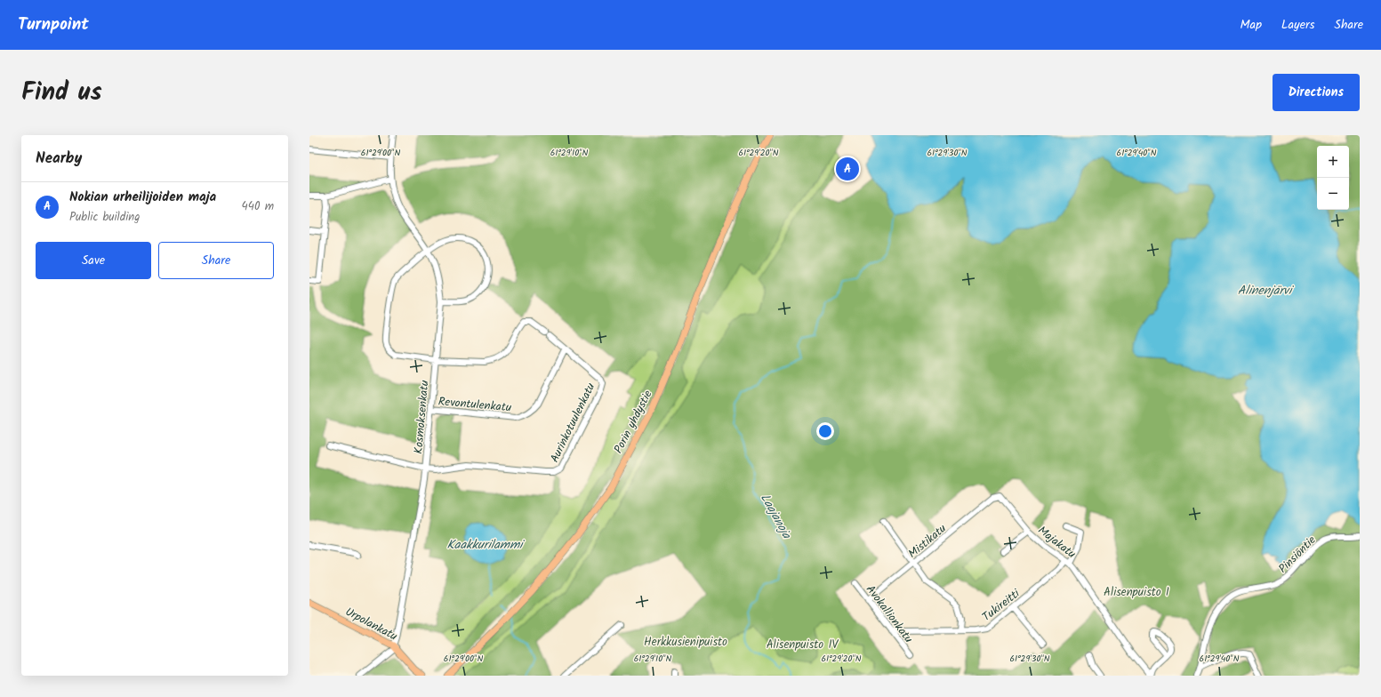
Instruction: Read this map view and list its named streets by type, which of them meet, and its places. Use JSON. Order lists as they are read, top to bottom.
{
  "streets": {
    "main road": ["Porin yhdystie", "Urpolankatu"],
    "street": [
      "Revontulenkatu",
      "Kosmoksenkatu",
      "Aurinkotuulenkatu",
      "Mistikatu",
      "Majakatu",
      "Pinsiöntie",
      "Tukireitti",
      "Avokallionkatu"
    ]
  },
  "crossings": [
    ["Revontulenkatu", "Kosmoksenkatu"],
    ["Revontulenkatu", "Aurinkotuulenkatu"],
    ["Kosmoksenkatu", "Aurinkotuulenkatu"],
    ["Kosmoksenkatu", "Urpolankatu"],
    ["Mistikatu", "Majakatu"],
    ["Mistikatu", "Avokallionkatu"],
    ["Majakatu", "Tukireitti"],
    ["Tukireitti", "Avokallionkatu"]
  ],
  "water": ["Alinenjärvi", "Laajanoja", "Kaakkurilammi"],
  "parks": ["Alisenpuisto I", "Herkkusienipuisto", "Alisenpuisto IV"],
  "page": {
    "header": "Turnpoint",
    "nav": ["Map", "Layers", "Share"],
    "title": "Find us",
    "buttons": [
      "Directions",
      ["Save", "Share"]
    ],
    "heading": "Nearby",
    "map_buttons": ["+", "−"],
    "pins": "A",
    "list": [
      {
        "mark": "A",
        "name": "Nokian urheilijoiden maja",
        "note": "Public building",
        "value": "440 m"
      }
    ]
  },
  "coordinates": [
    "61°29'00\"N",
    "61°29'10\"N",
    "61°29'20\"N",
    "61°29'30\"N",
    "61°29'40\"N"
  ]
}
